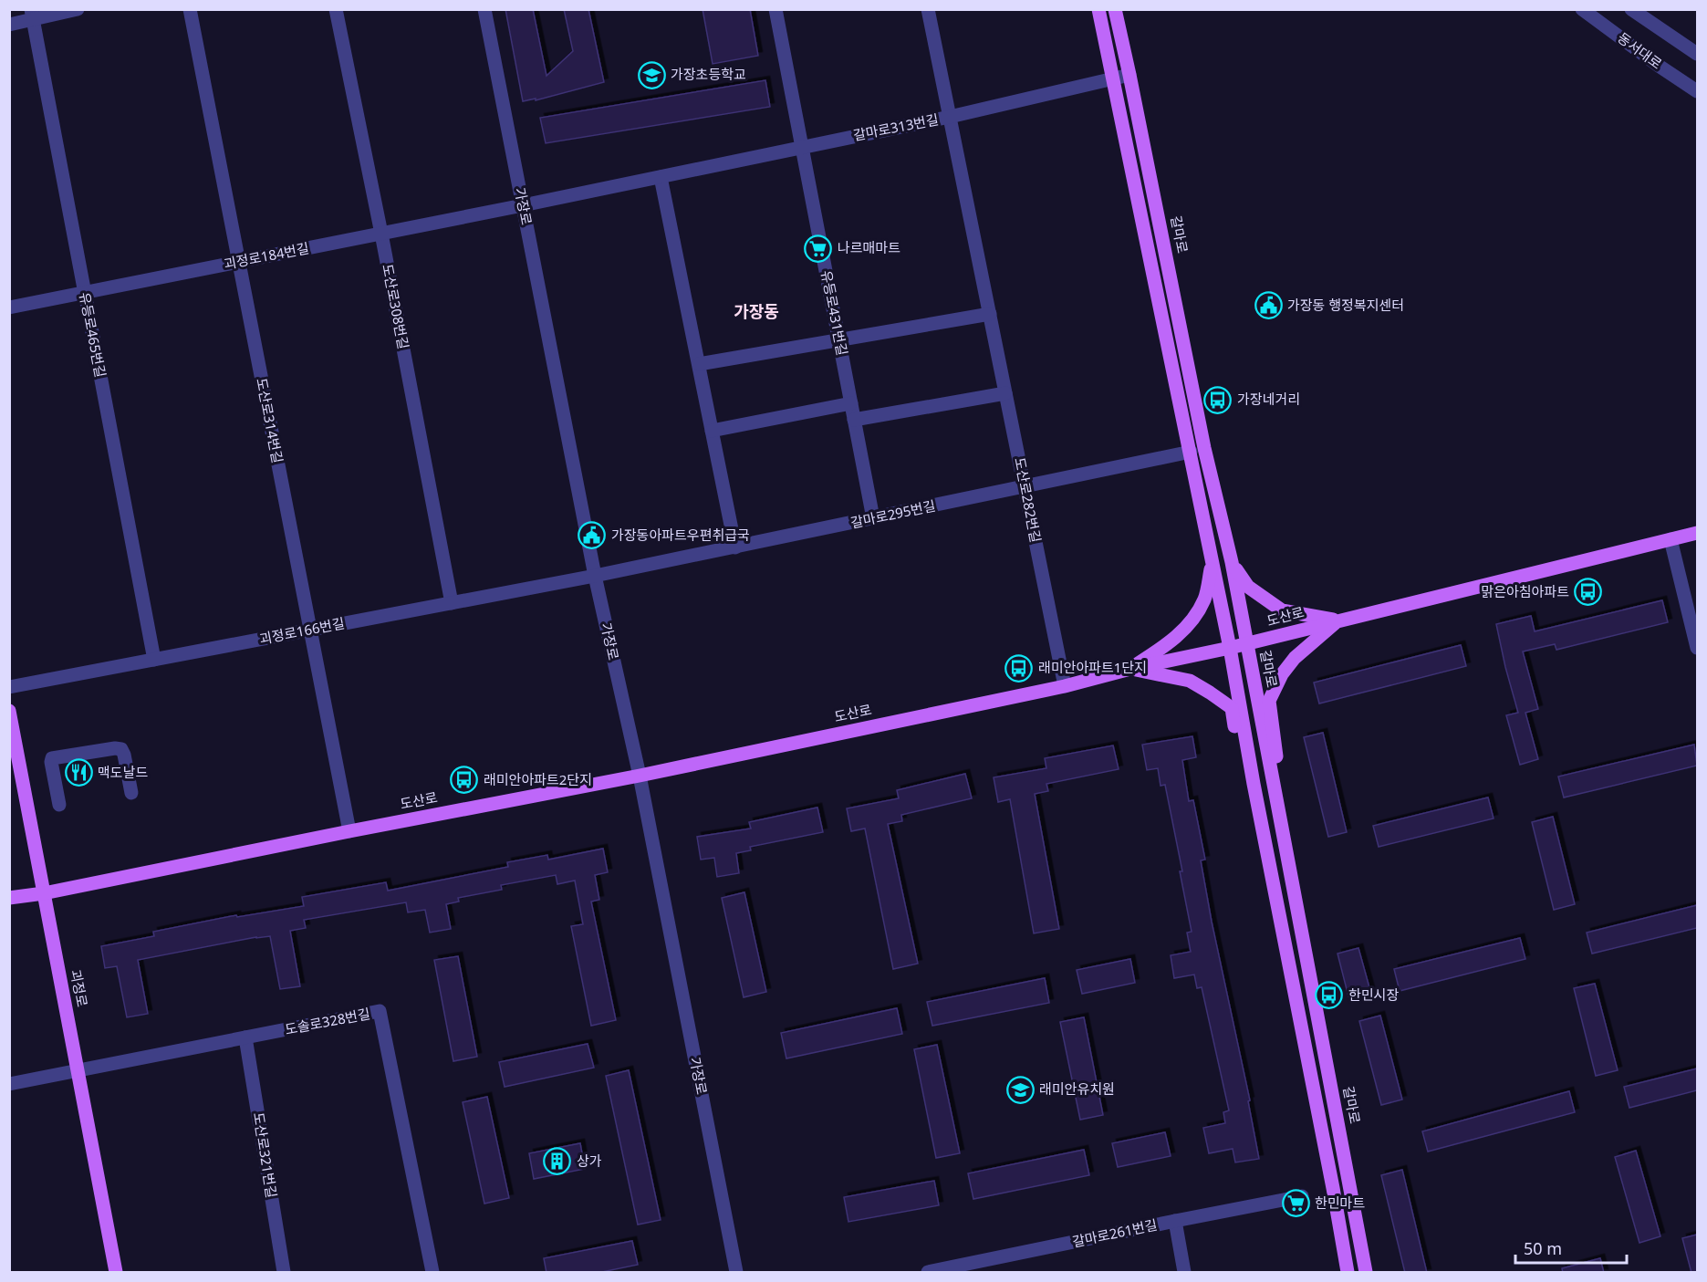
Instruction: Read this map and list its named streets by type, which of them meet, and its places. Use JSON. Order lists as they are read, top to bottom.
{
  "streets": {
    "main road": ["갈마로", "도산로", "괴정로"],
    "street": [
      "동서대로",
      "갈마로313번길",
      "가장로",
      "괴정로184번길",
      "도산로308번길",
      "유등로431번길",
      "유등로465번길",
      "도산로314번길",
      "도산로282번길",
      "갈마로295번길",
      "괴정로166번길",
      "도솔로328번길",
      "도산로321번길",
      "갈마로261번길"
    ]
  },
  "crossings": [
    ["갈마로313번길", "가장로"],
    ["갈마로313번길", "갈마로"],
    ["갈마로313번길", "괴정로184번길"],
    ["갈마로313번길", "유등로431번길"],
    ["갈마로313번길", "도산로282번길"],
    ["가장로", "괴정로184번길"],
    ["가장로", "갈마로295번길"],
    ["가장로", "도산로"],
    ["가장로", "괴정로166번길"],
    ["갈마로", "도산로"],
    ["괴정로184번길", "도산로308번길"],
    ["괴정로184번길", "유등로465번길"],
    ["괴정로184번길", "도산로314번길"],
    ["도산로308번길", "괴정로166번길"],
    ["유등로431번길", "갈마로295번길"],
    ["유등로465번길", "괴정로166번길"],
    ["도산로314번길", "도산로"],
    ["도산로314번길", "괴정로166번길"],
    ["도산로282번길", "갈마로295번길"],
    ["도산로282번길", "도산로"],
    ["갈마로295번길", "괴정로166번길"],
    ["도산로", "괴정로"],
    ["괴정로", "도솔로328번길"],
    ["도솔로328번길", "도산로321번길"]
  ],
  "districts": ["가장동"],
  "places": {
    "school or university": ["가장초등학교", "래미안유치원"],
    "supermarket": ["나르매마트", "한민마트"],
    "public building": ["가장동 행정복지센터", "가장동아파트우편취급국"],
    "bus stop": [
      "가장네거리",
      "맑은아침아파트",
      "래미안아파트1단지",
      "래미안아파트2단지",
      "한민시장"
    ],
    "restaurant": ["맥도날드"],
    "building": ["상가"]
  },
  "scale_bar": "50 m"
}
